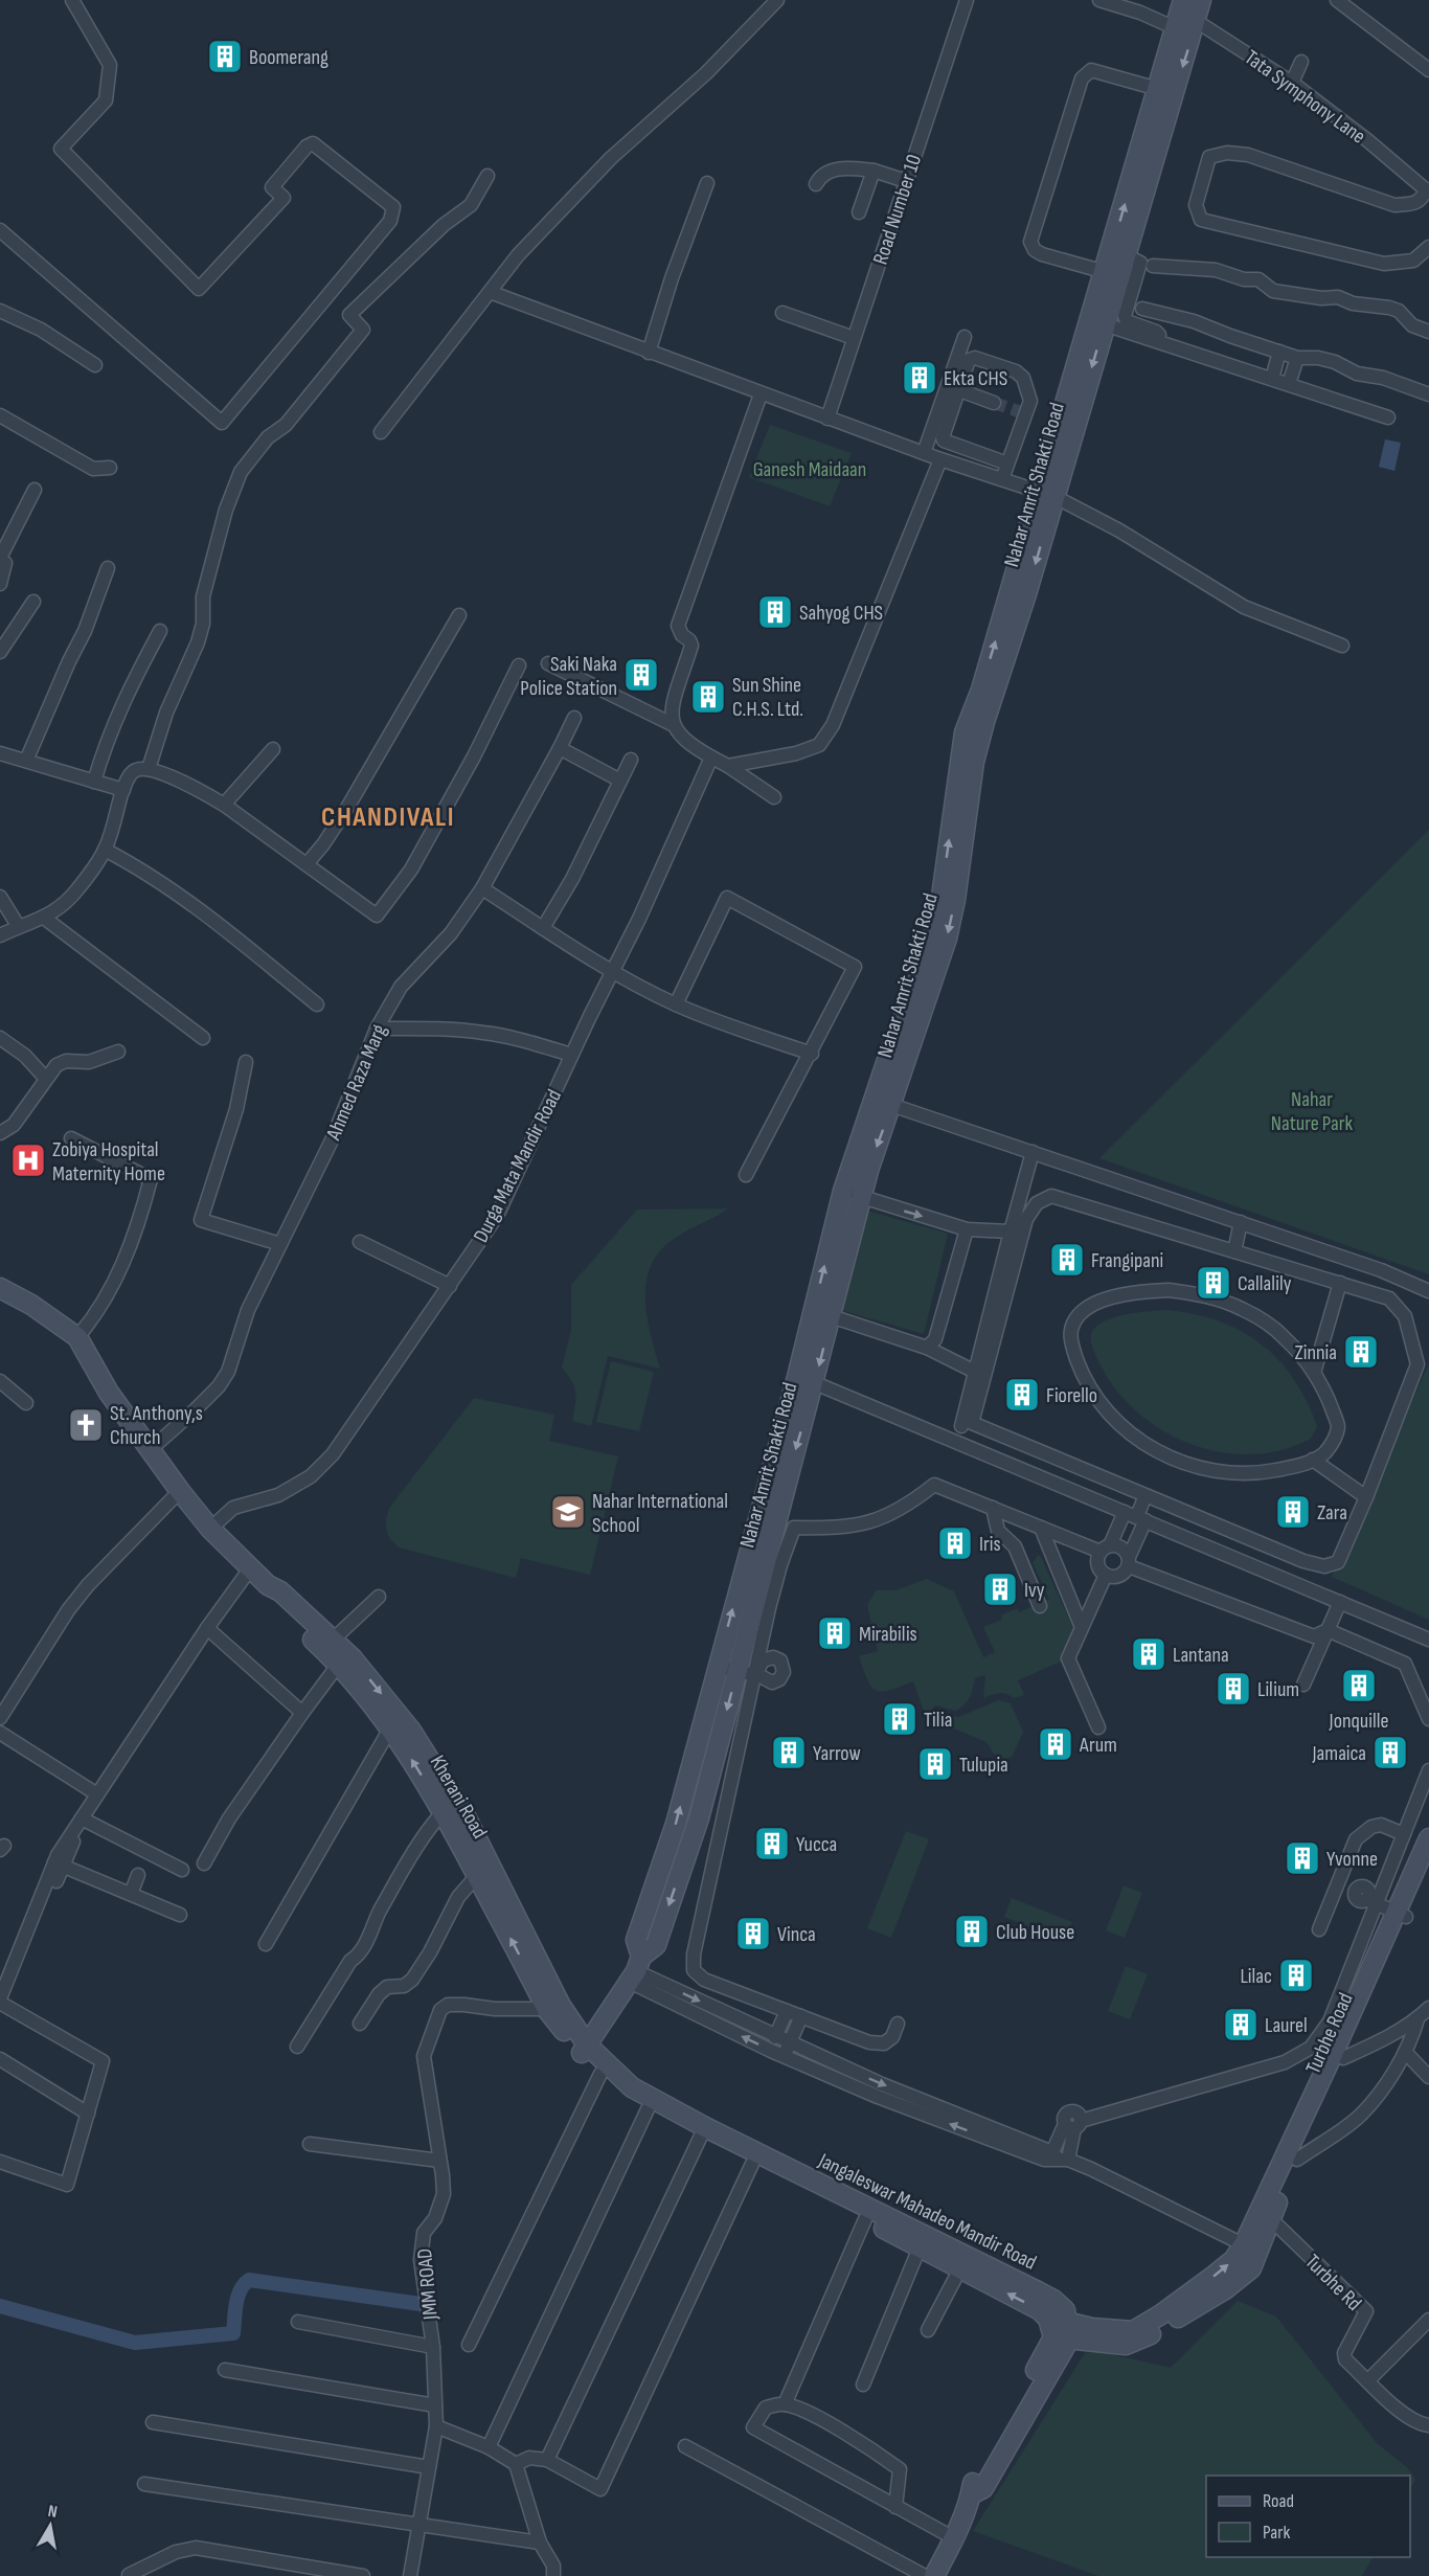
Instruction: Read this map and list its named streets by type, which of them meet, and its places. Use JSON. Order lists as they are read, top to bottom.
{
  "streets": {
    "street": [
      "Tata Symphony Lane",
      "Road Number 10",
      "Nahar Amrit Shakti Road",
      "Ahmed Raza Marg",
      "Durga Mata Mandir Road",
      "Kherani Road",
      "Turbhe Road",
      "Jangaleswar Mahadeo Mandir Road",
      "Turbhe Rd",
      "JMM ROAD"
    ]
  },
  "crossings": [
    ["Tata Symphony Lane", "Nahar Amrit Shakti Road"],
    ["Nahar Amrit Shakti Road", "Kherani Road"],
    ["Nahar Amrit Shakti Road", "Jangaleswar Mahadeo Mandir Road"],
    ["Ahmed Raza Marg", "Kherani Road"],
    ["Durga Mata Mandir Road", "Kherani Road"],
    ["Kherani Road", "Jangaleswar Mahadeo Mandir Road"],
    ["Kherani Road", "JMM ROAD"],
    ["Turbhe Road", "Turbhe Rd"]
  ],
  "districts": ["CHANDIVALI"],
  "parks": ["Ganesh Maidaan", "Nahar Nature Park"],
  "places": {
    "building": [
      "Boomerang",
      "Ekta CHS",
      "Sahyog CHS",
      "Saki Naka Police Station",
      "Sun Shine C.H.S. Ltd.",
      "Frangipani",
      "Callalily",
      "Zinnia",
      "Fiorello",
      "Zara",
      "Iris",
      "Ivy",
      "Mirabilis",
      "Lantana",
      "Jonquille",
      "Lilium",
      "Tilia",
      "Arum",
      "Yarrow",
      "Jamaica",
      "Tulupia",
      "Yucca",
      "Yvonne",
      "Club House",
      "Vinca",
      "Lilac",
      "Laurel"
    ],
    "hospital": ["Zobiya Hospital Maternity Home"],
    "church": ["St. Anthony,s Church"],
    "school or university": ["Nahar International School"]
  },
  "legend": ["Road", "Park"],
  "north": "top"
}
